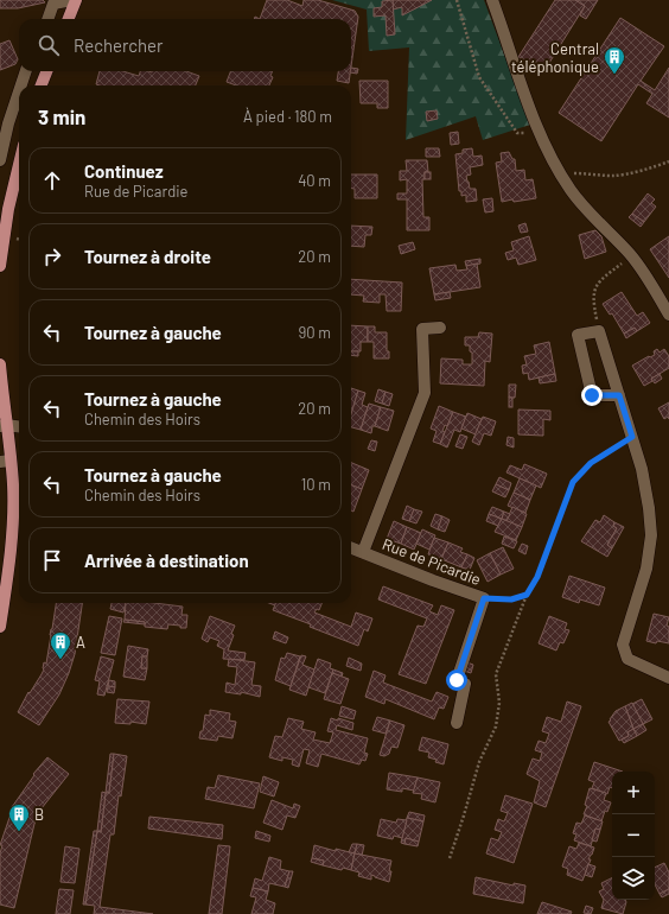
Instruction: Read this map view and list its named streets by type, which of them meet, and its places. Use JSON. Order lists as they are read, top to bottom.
{
  "streets": {
    "street": ["Rue de Picardie"]
  },
  "places": {
    "building": ["Central téléphonique", "A", "B"]
  },
  "page": {
    "search": "Rechercher",
    "heading": ["3 min", "À pied · 180 m"],
    "list": [
      ["Continuez", "Rue de Picardie", "40 m"],
      ["Tournez à droite", "20 m"],
      ["Tournez à gauche", "90 m"],
      ["Tournez à gauche", "Chemin des Hoirs", "20 m"],
      ["Tournez à gauche", "Chemin des Hoirs", "10 m"],
      "Arrivée à destination"
    ],
    "map_buttons": ["+", "−"]
  }
}
